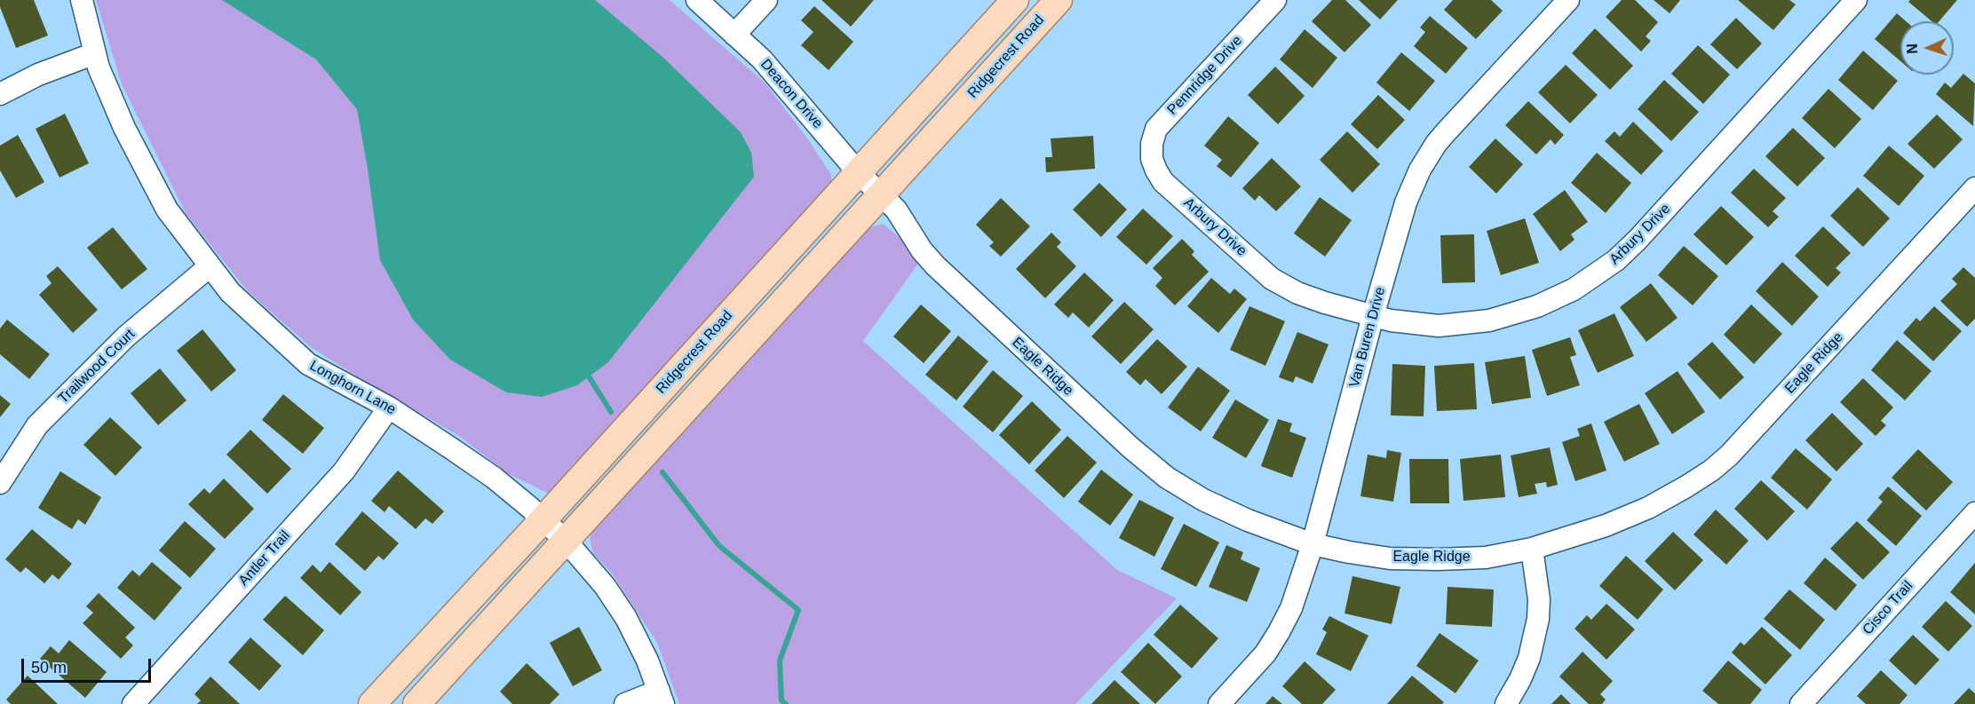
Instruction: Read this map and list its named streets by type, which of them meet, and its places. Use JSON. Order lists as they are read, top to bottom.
{
  "streets": {
    "main road": ["Ridgecrest Road"],
    "street": [
      "Pennridge Drive",
      "Deacon Drive",
      "Arbury Drive",
      "Van Buren Drive",
      "Eagle Ridge",
      "Trailwood Court",
      "Longhorn Lane",
      "Antler Trail",
      "Cisco Trail"
    ]
  },
  "crossings": [
    ["Ridgecrest Road", "Deacon Drive"],
    ["Ridgecrest Road", "Eagle Ridge"],
    ["Ridgecrest Road", "Longhorn Lane"],
    ["Pennridge Drive", "Arbury Drive"],
    ["Deacon Drive", "Eagle Ridge"],
    ["Arbury Drive", "Van Buren Drive"],
    ["Van Buren Drive", "Eagle Ridge"],
    ["Trailwood Court", "Longhorn Lane"],
    ["Longhorn Lane", "Antler Trail"]
  ],
  "scale_bar": "50 m",
  "north": "left"
}
